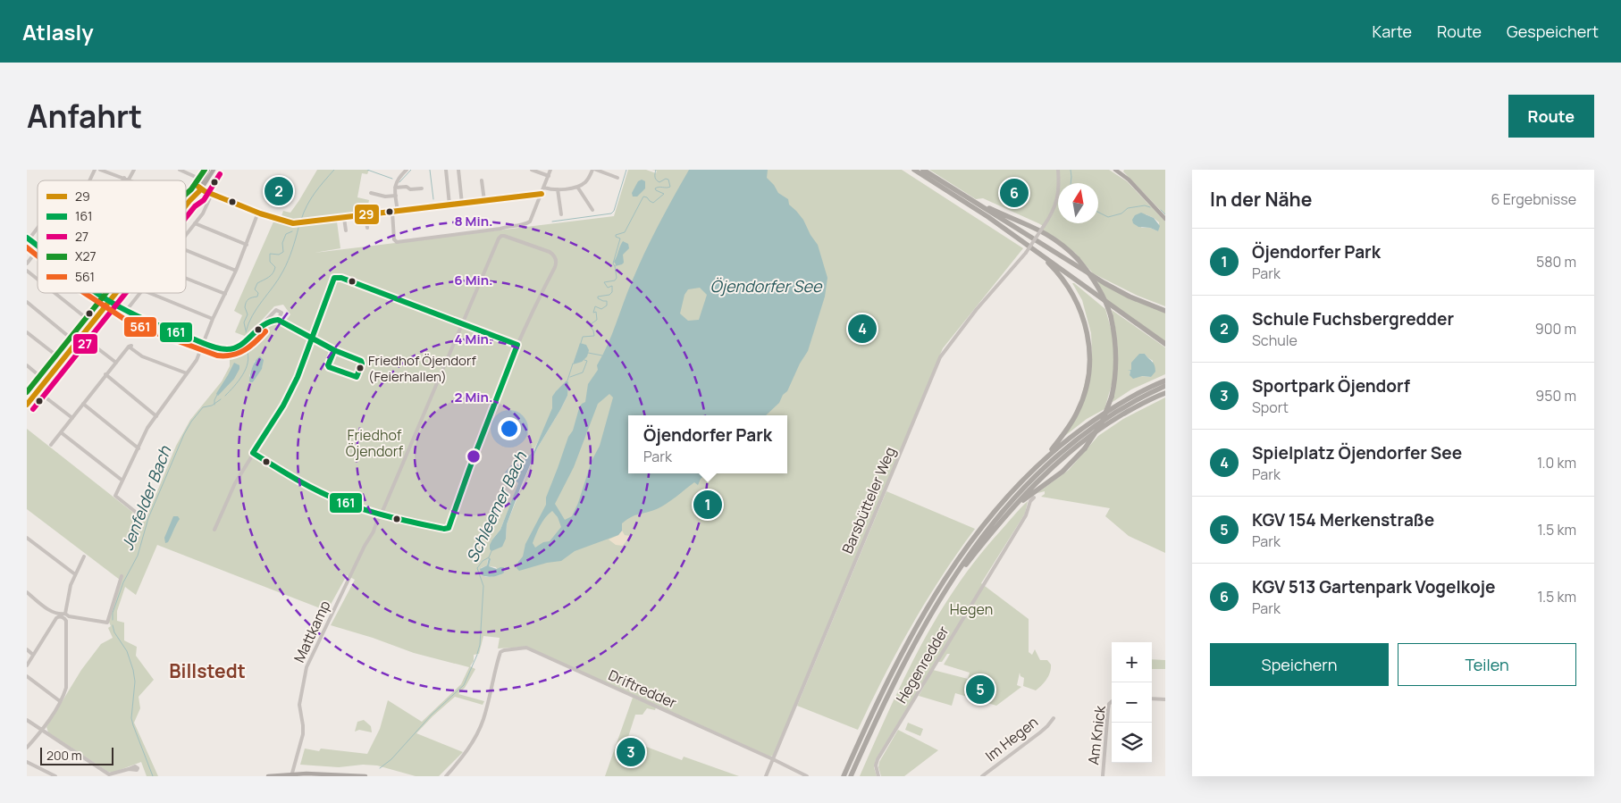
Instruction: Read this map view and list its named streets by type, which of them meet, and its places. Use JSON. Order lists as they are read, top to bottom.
{
  "streets": {
    "street": [
      "Barsbütteler Weg",
      "Mattkamp",
      "Hegenredder",
      "Driftredder",
      "Am Knick",
      "Im Hegen"
    ]
  },
  "crossings": [
    ["Barsbütteler Weg", "Driftredder"]
  ],
  "districts": ["Billstedt"],
  "water": ["Öjendorfer See", "Jenfelder Bach", "Schleemer Bach"],
  "parks": ["Friedhof Öjendorf", "Hegen"],
  "places": ["Friedhof Öjendorf (Feierhallen)"],
  "lines": [
    "transit line X27",
    "transit line 27",
    "transit line 29",
    "transit line 161",
    "transit line 561"
  ],
  "legend": [
    "29",
    "161",
    "27",
    "X27",
    "561"
  ],
  "scale_bar": "200 m",
  "north": "top",
  "page": {
    "header": "Atlasly",
    "nav": ["Karte", "Route", "Gespeichert"],
    "title": "Anfahrt",
    "buttons": [
      "Route",
      ["Speichern", "Teilen"]
    ],
    "heading": ["In der Nähe", "6 Ergebnisse"],
    "pins": [
      "2",
      "6",
      "4",
      "1",
      "5",
      "3"
    ],
    "list": [
      {
        "mark": "1",
        "name": "Öjendorfer Park",
        "note": "Park",
        "value": "580 m"
      },
      {
        "mark": "2",
        "name": "Schule Fuchsbergredder",
        "note": "Schule",
        "value": "900 m"
      },
      {
        "mark": "3",
        "name": "Sportpark Öjendorf",
        "note": "Sport",
        "value": "950 m"
      },
      {
        "mark": "4",
        "name": "Spielplatz Öjendorfer See",
        "note": "Park",
        "value": "1.0 km"
      },
      {
        "mark": "5",
        "name": "KGV 154 Merkenstraße",
        "note": "Park",
        "value": "1.5 km"
      },
      {
        "mark": "6",
        "name": "KGV 513 Gartenpark Vogelkoje",
        "note": "Park",
        "value": "1.5 km"
      }
    ],
    "popup": ["Öjendorfer Park", "Park"],
    "map_buttons": ["+", "−"],
    "scale": "200 m"
  },
  "rings": [
    "8 Min.",
    "6 Min.",
    "4 Min.",
    "2 Min."
  ]
}
